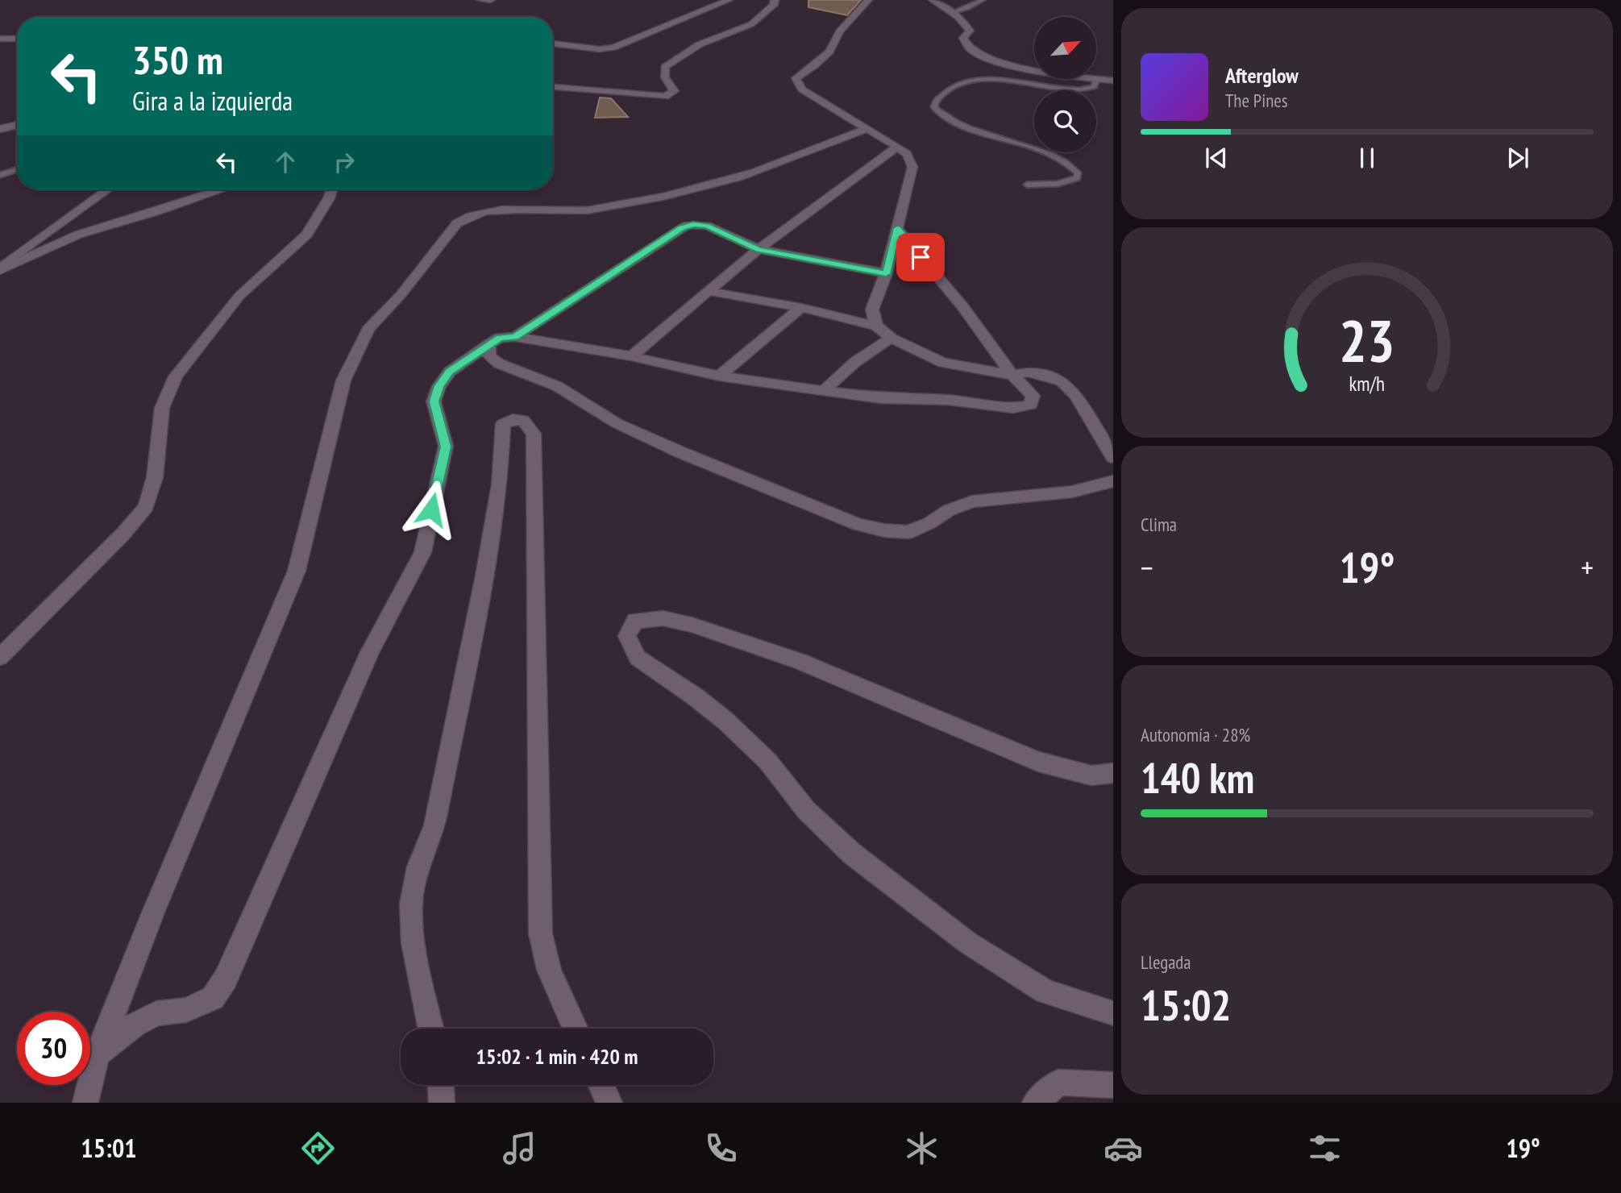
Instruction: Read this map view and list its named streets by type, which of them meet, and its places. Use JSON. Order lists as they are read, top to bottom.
{
  "north": "top right",
  "page": {
    "turn": ["350 m", "Gira a la izquierda"],
    "song": ["Afterglow", "The Pines"],
    "tile": [
      "Clima",
      ["Autonomía · 28%", "140 km"],
      ["Llegada", "15:02"]
    ],
    "heat": ["−", "19°", "+"],
    "limit": "30",
    "trip": "15:02 · 1 min · 420 m",
    "tabs": ["15:01", "19°"],
    "gauge": ["23", "km/h"]
  }
}
